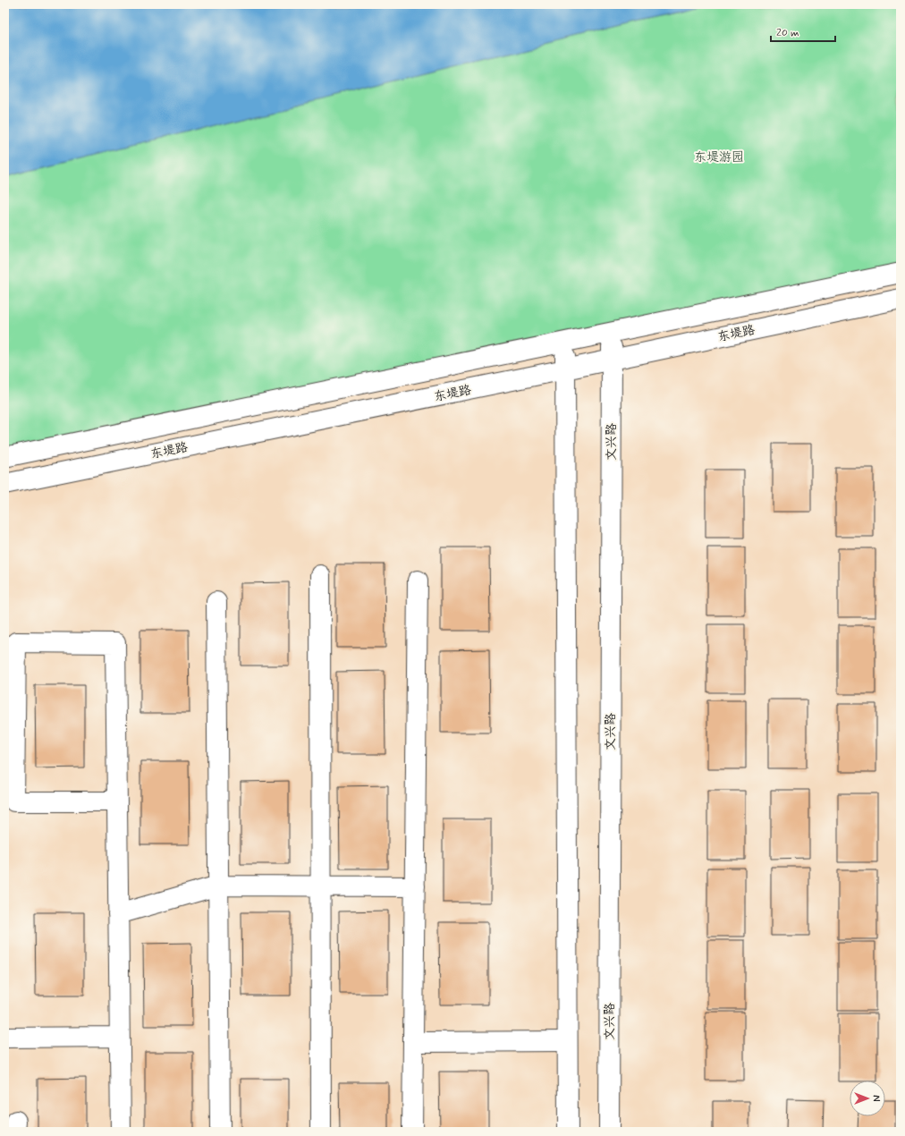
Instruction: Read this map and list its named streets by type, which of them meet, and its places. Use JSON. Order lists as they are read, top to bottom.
{
  "streets": {
    "main road": ["东堤路", "文兴路"]
  },
  "crossings": [
    ["东堤路", "文兴路"]
  ],
  "parks": ["东堤游园"],
  "scale_bar": "20 m",
  "north": "right"
}
